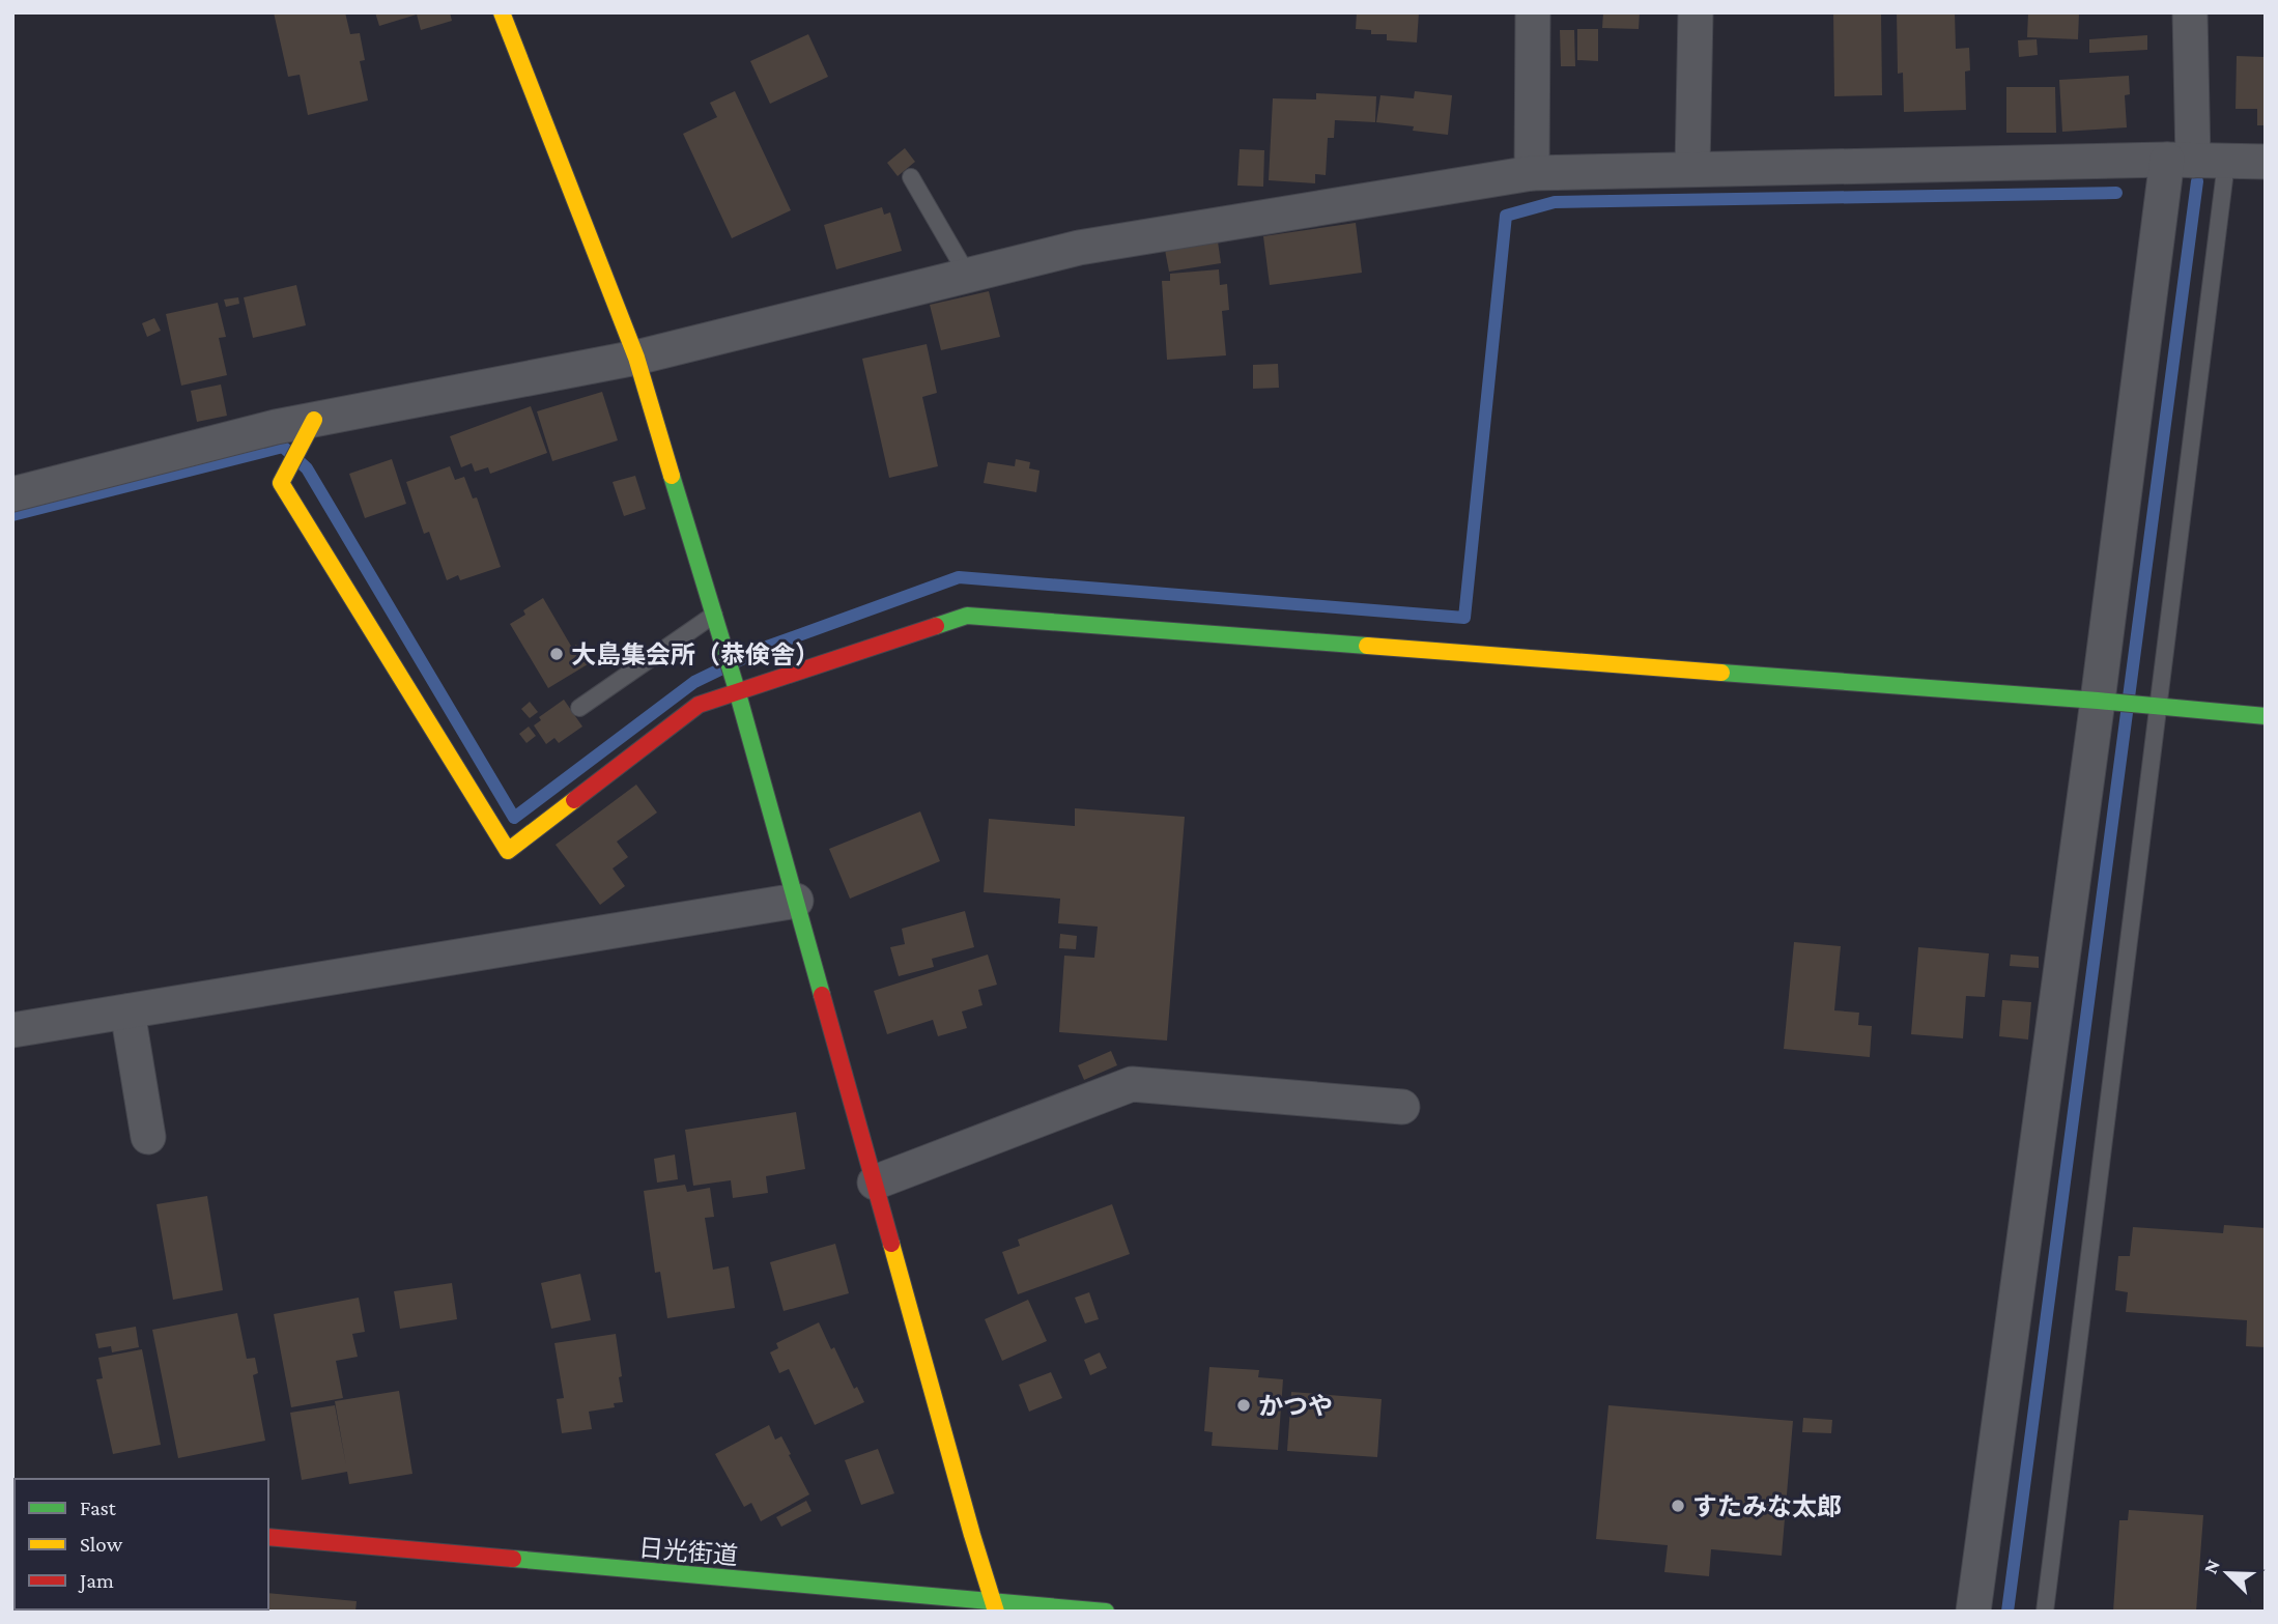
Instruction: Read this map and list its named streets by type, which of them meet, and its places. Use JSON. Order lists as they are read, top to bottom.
{
  "streets": {
    "main road": ["日光街道"]
  },
  "places": ["大島集会所（恭倹舎）", "かつや", "すたみな太郎"],
  "legend": ["Fast", "Slow", "Jam"],
  "north": "top left"
}
